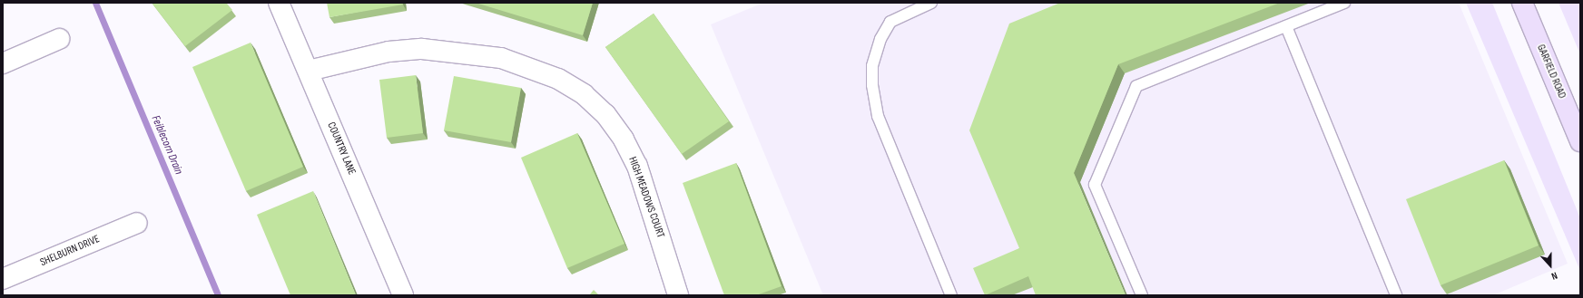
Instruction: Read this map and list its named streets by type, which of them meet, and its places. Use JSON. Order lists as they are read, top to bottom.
{
  "streets": {
    "street": [
      "GARFIELD ROAD",
      "COUNTRY LANE",
      "HIGH MEADOWS COURT",
      "SHELBURN DRIVE"
    ]
  },
  "crossings": [
    ["COUNTRY LANE", "HIGH MEADOWS COURT"]
  ],
  "water": ["Feiblecorn Drain"],
  "north": "bottom"
}
